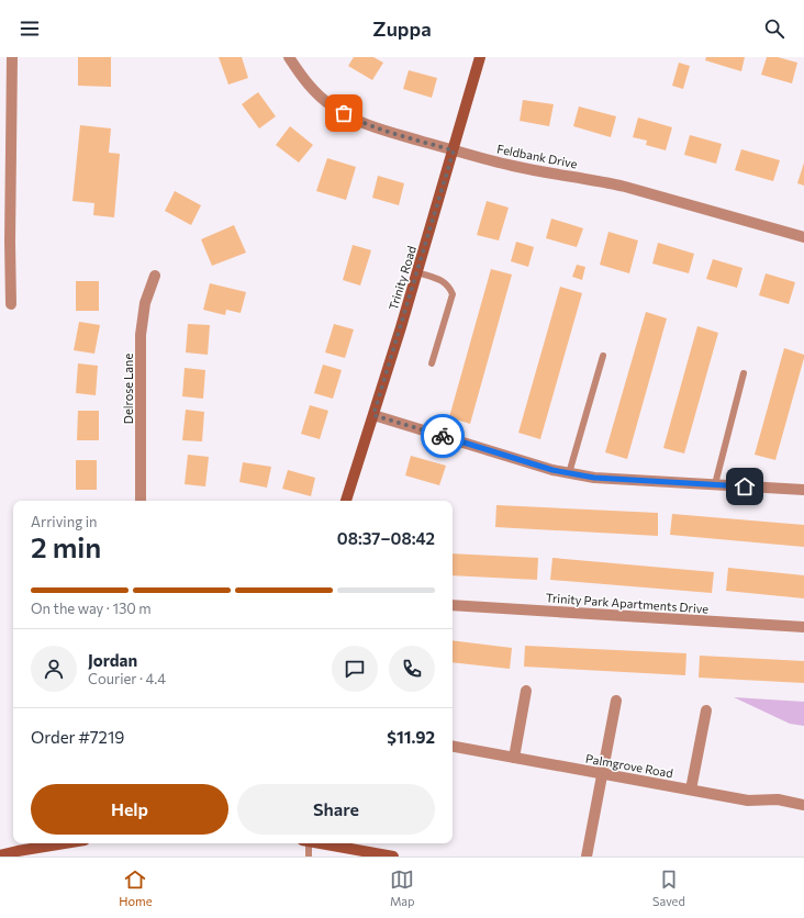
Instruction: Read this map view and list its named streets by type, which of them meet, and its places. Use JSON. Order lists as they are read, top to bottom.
{
  "streets": {
    "street": [
      "Feldbank Drive",
      "Trinity Road",
      "Delrose Lane",
      "Trinity Park Apartments Drive",
      "Palmgrove Road"
    ]
  },
  "crossings": [
    ["Feldbank Drive", "Trinity Road"]
  ],
  "page": {
    "header": "Zuppa",
    "heading": ["2 min", "Arriving in", "08:37–08:42"],
    "panel": [
      "Jordan",
      "Courier · 4.4",
      "Order #7219",
      "$11.92"
    ],
    "bar": "On the way · 130 m",
    "buttons": ["Help", "Share"],
    "tabs": ["Home", "Map", "Saved"]
  }
}
